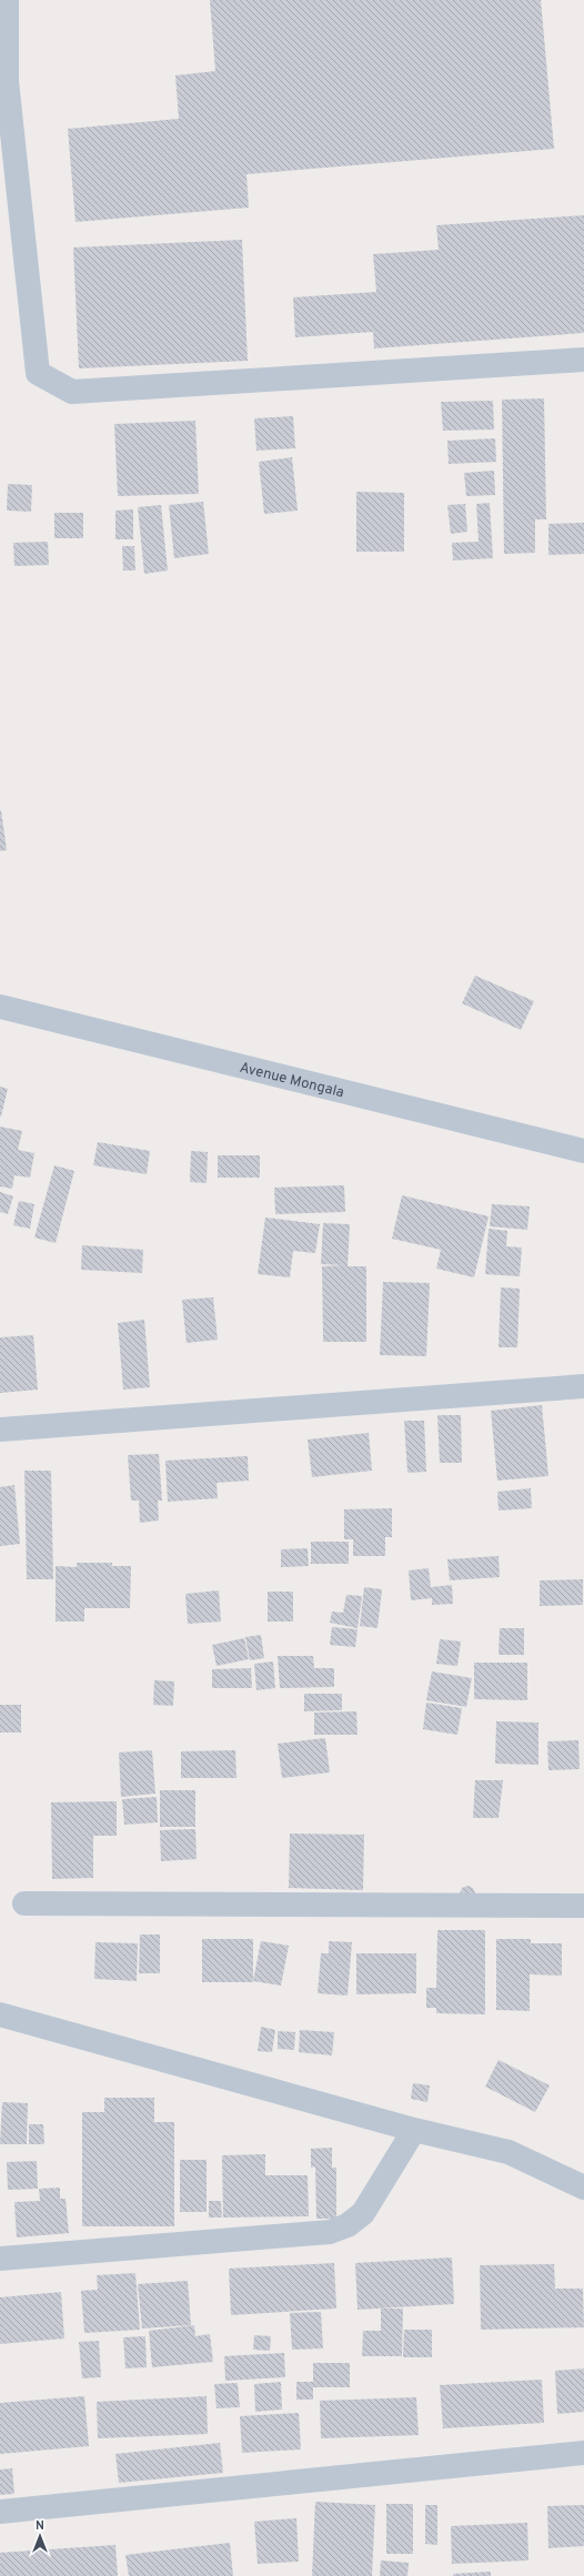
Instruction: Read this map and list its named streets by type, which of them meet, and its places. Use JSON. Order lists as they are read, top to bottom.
{
  "streets": {
    "street": ["Avenue Mongala"]
  },
  "north": "top"
}
